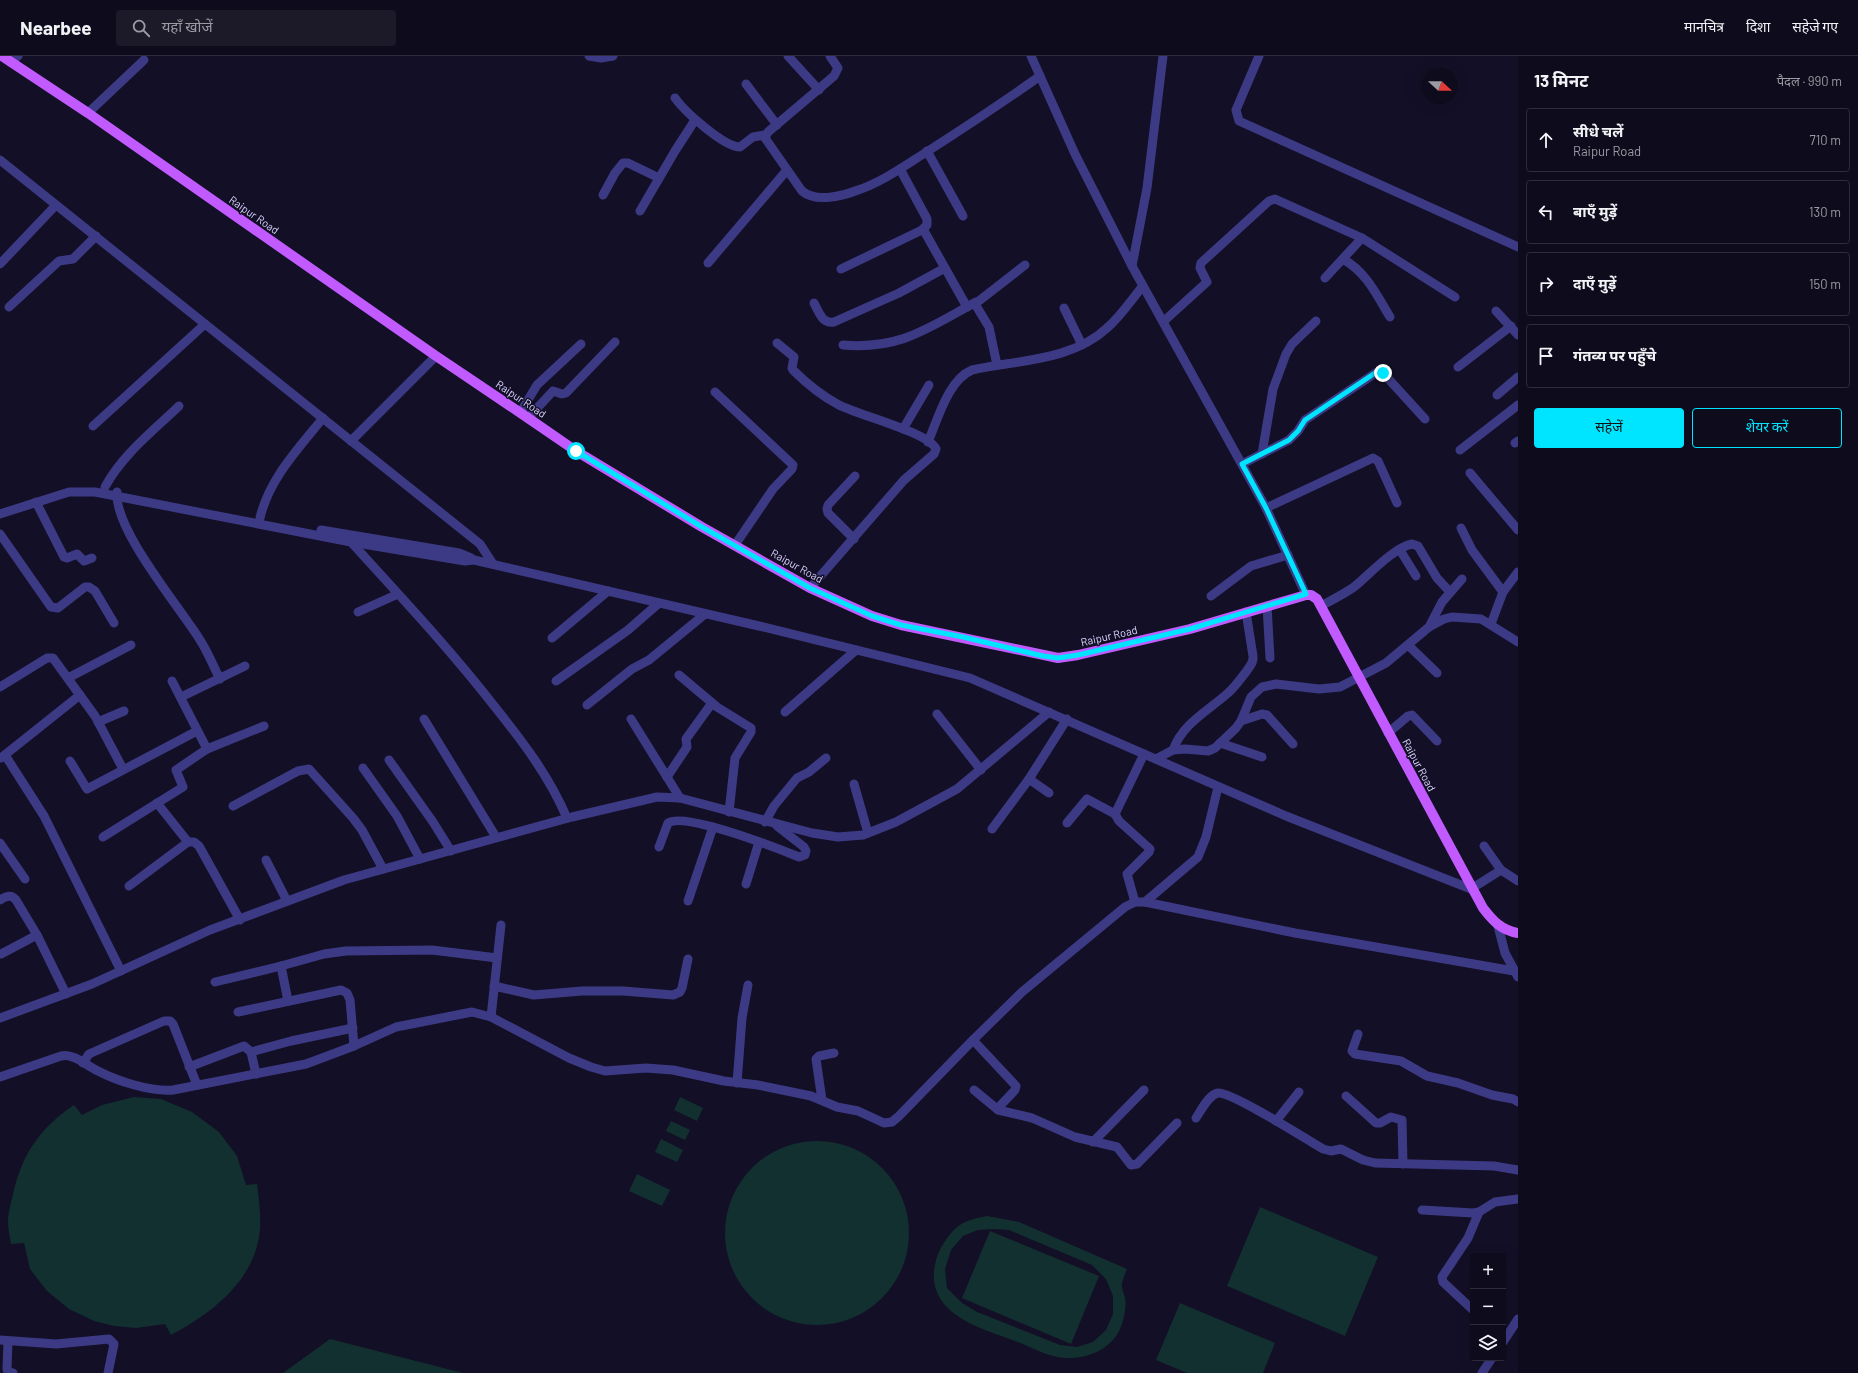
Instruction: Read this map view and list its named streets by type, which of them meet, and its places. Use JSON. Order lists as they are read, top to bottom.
{
  "streets": {
    "main road": ["Raipur Road"]
  },
  "north": "right",
  "page": {
    "header": "Nearbee",
    "search": "यहाँ खोजें",
    "nav": ["मानचित्र", "दिशा", "सहेजे गए"],
    "heading": ["13 मिनट", "पैदल · 990 m"],
    "list": [
      ["सीधे चलें", "Raipur Road", "710 m"],
      ["बाएँ मुड़ें", "130 m"],
      ["दाएँ मुड़ें", "150 m"],
      "गंतव्य पर पहुँचे"
    ],
    "buttons": ["सहेजें", "शेयर करें"],
    "map_buttons": ["+", "−"]
  }
}
